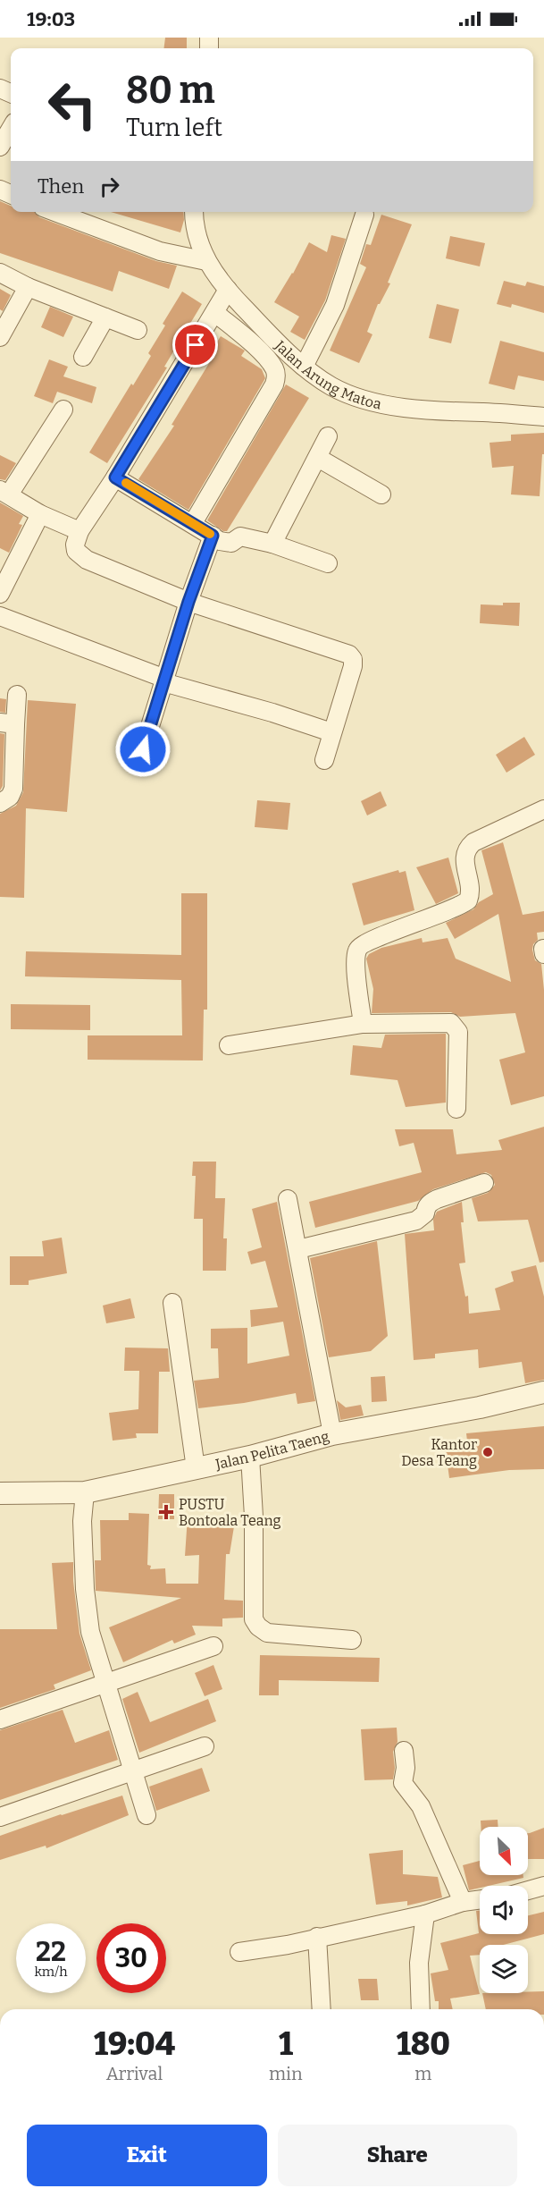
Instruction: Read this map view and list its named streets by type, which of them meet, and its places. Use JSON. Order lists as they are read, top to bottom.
{
  "streets": {
    "street": ["Jalan Arung Matoa", "Jalan Pelita Taeng"]
  },
  "places": {
    "other": ["Kantor Desa Teang"],
    "health": ["PUSTU Bontoala Teang"]
  },
  "north": "bottom right",
  "page": {
    "status": "19:03",
    "turn": ["80 m", "Turn left"],
    "then": "Then",
    "speed": "22 km/h",
    "limit": "30",
    "eta": [
      "19:04",
      "Arrival",
      "1",
      "min",
      "180",
      "m"
    ],
    "buttons": ["Exit", "Share"]
  }
}
